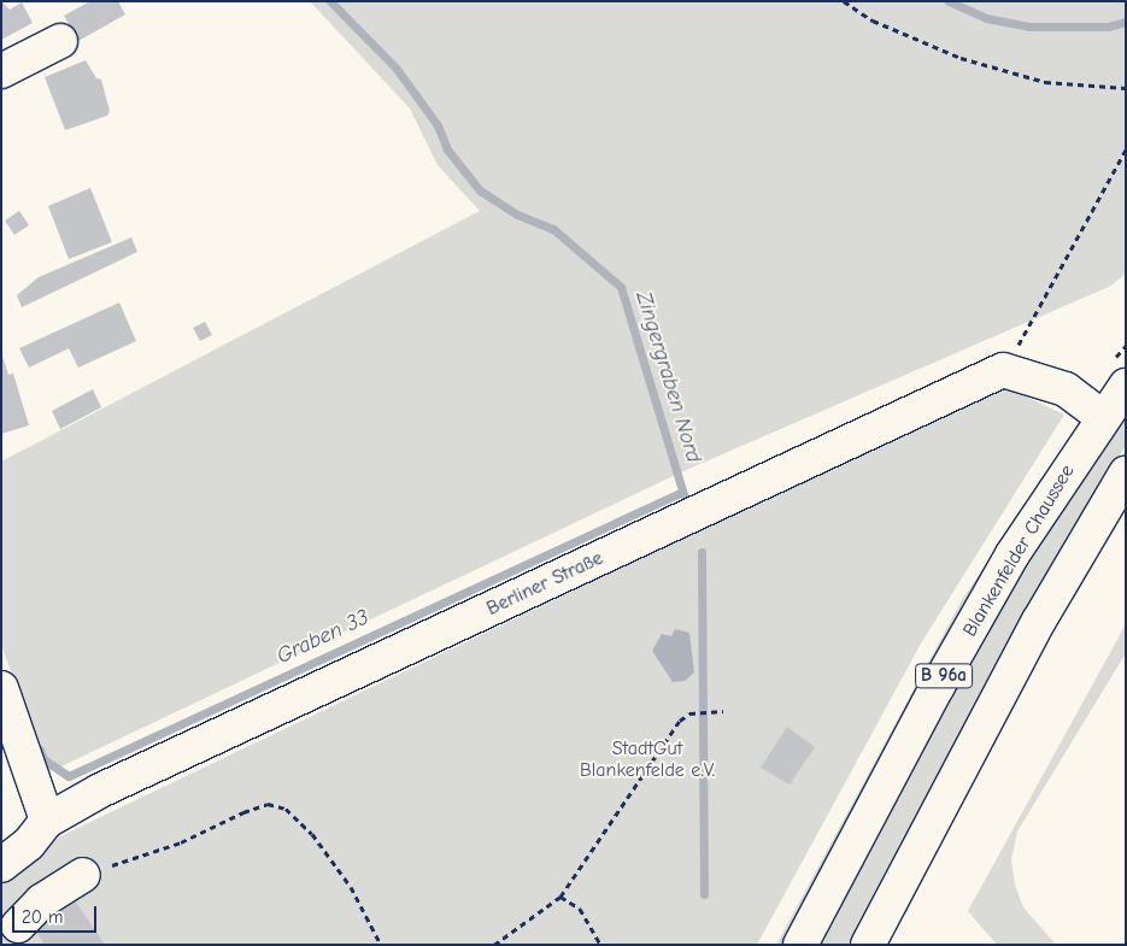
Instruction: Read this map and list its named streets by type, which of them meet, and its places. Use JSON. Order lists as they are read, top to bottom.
{
  "streets": {
    "street": ["Blankenfelder Chaussee", "Berliner Straße", "B 96a"]
  },
  "water": ["Zingergraben Nord", "Graben 33"],
  "parks": ["StadtGut Blankenfelde e.V."],
  "scale_bar": "20 m"
}
